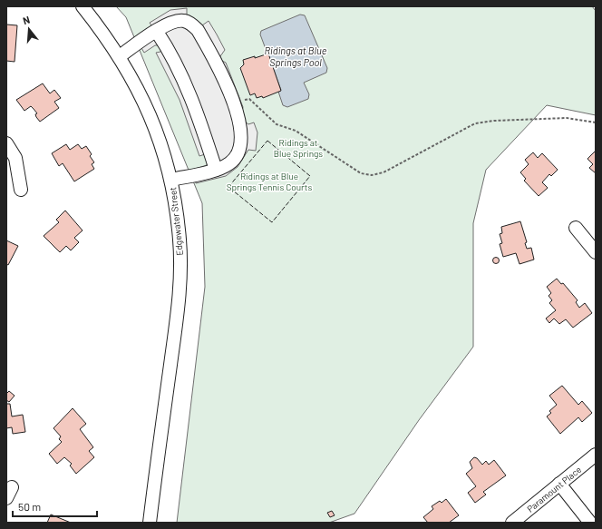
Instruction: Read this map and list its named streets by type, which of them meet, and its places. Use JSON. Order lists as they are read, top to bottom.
{
  "streets": {
    "street": ["Edgewater Street", "Paramount Place"]
  },
  "water": ["Ridings at Blue Springs Pool"],
  "parks": ["Ridings at Blue Springs", "Ridings at Blue Springs Tennis Courts"],
  "scale_bar": "50 m",
  "north": "top"
}
